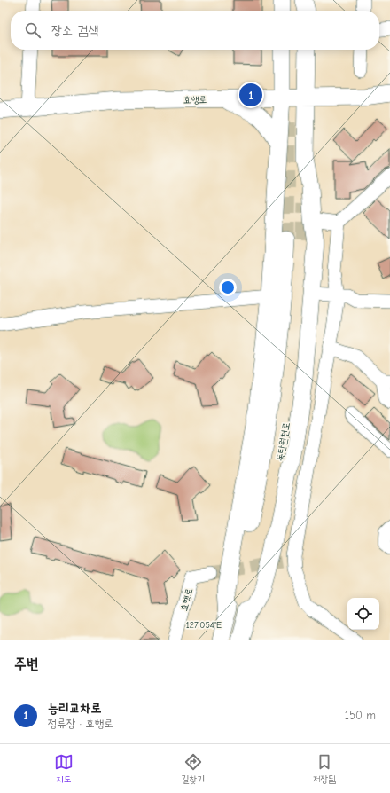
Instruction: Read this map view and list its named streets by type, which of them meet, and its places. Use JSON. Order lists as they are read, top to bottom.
{
  "streets": {
    "main road": ["효행로", "동탄원천로"]
  },
  "page": {
    "search": "장소 검색",
    "pins": "1",
    "heading": "주변",
    "list": [
      {
        "mark": "1",
        "name": "능리교차로",
        "note": "정류장 · 효행로",
        "value": "150 m"
      }
    ],
    "nav": ["지도", "길찾기", "저장됨"]
  },
  "coordinates": ["127.054°E"]
}
